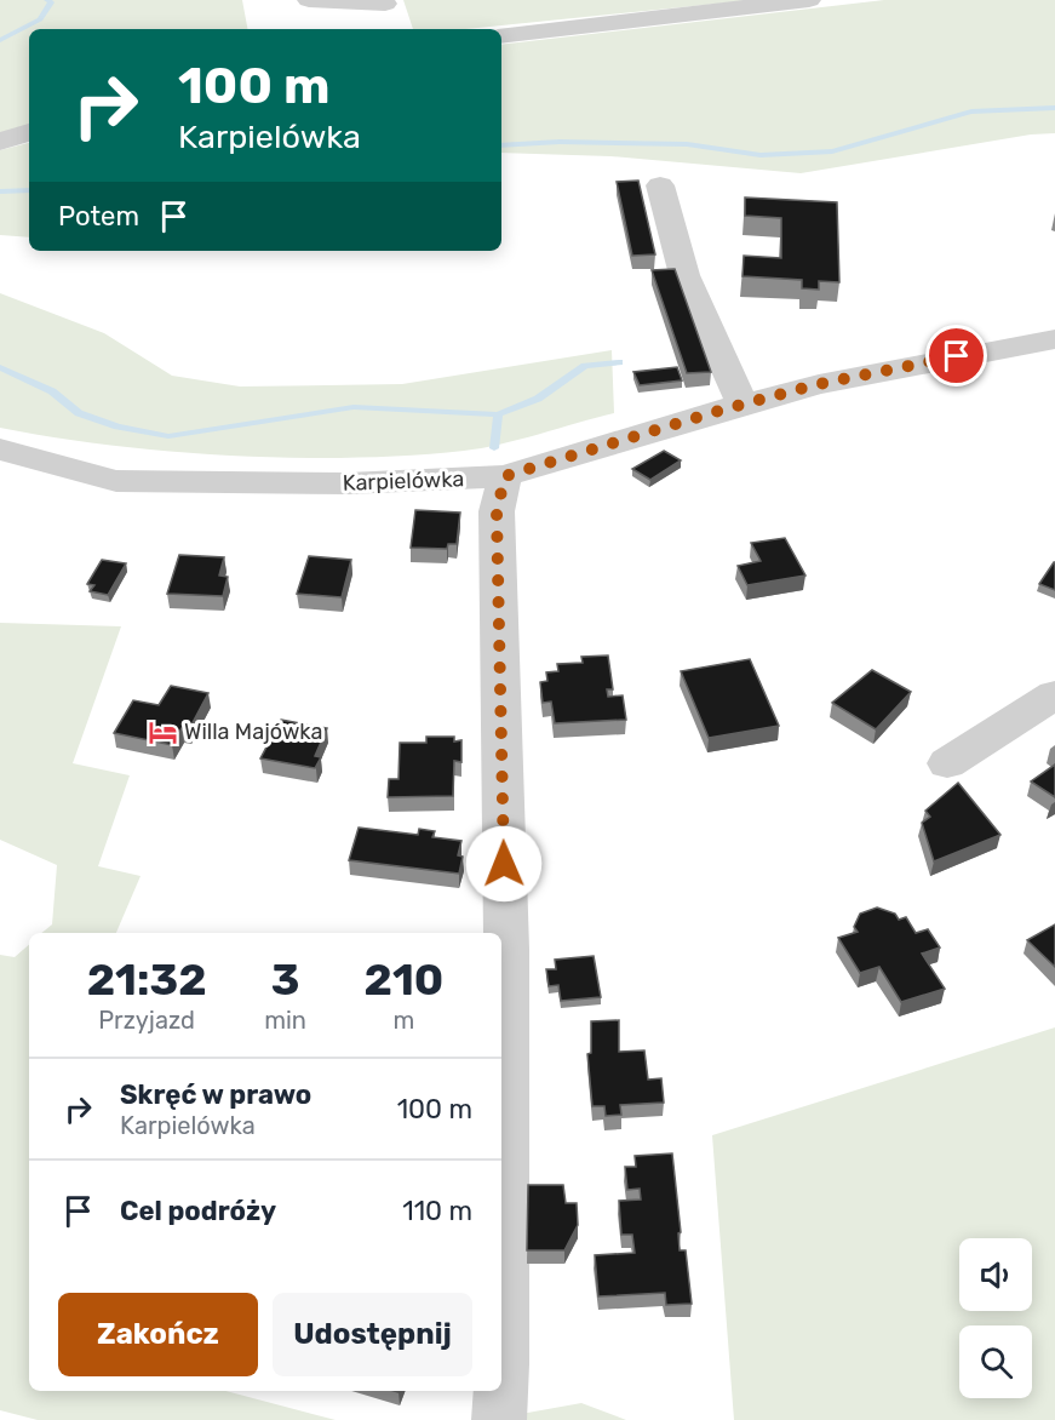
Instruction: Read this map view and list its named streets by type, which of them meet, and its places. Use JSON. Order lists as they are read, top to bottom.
{
  "streets": {
    "street": ["Karpielówka"]
  },
  "places": {
    "hotel": ["Willa Majówka"]
  },
  "page": {
    "turn": ["100 m", "Karpielówka"],
    "then": "Potem",
    "eta": [
      "21:32",
      "Przyjazd",
      "3",
      "min",
      "210",
      "m"
    ],
    "list": [
      {
        "name": "Skręć w prawo",
        "note": "Karpielówka",
        "value": "100 m"
      },
      {
        "name": "Cel podróży",
        "value": "110 m"
      }
    ],
    "buttons": ["Zakończ", "Udostępnij"]
  }
}
